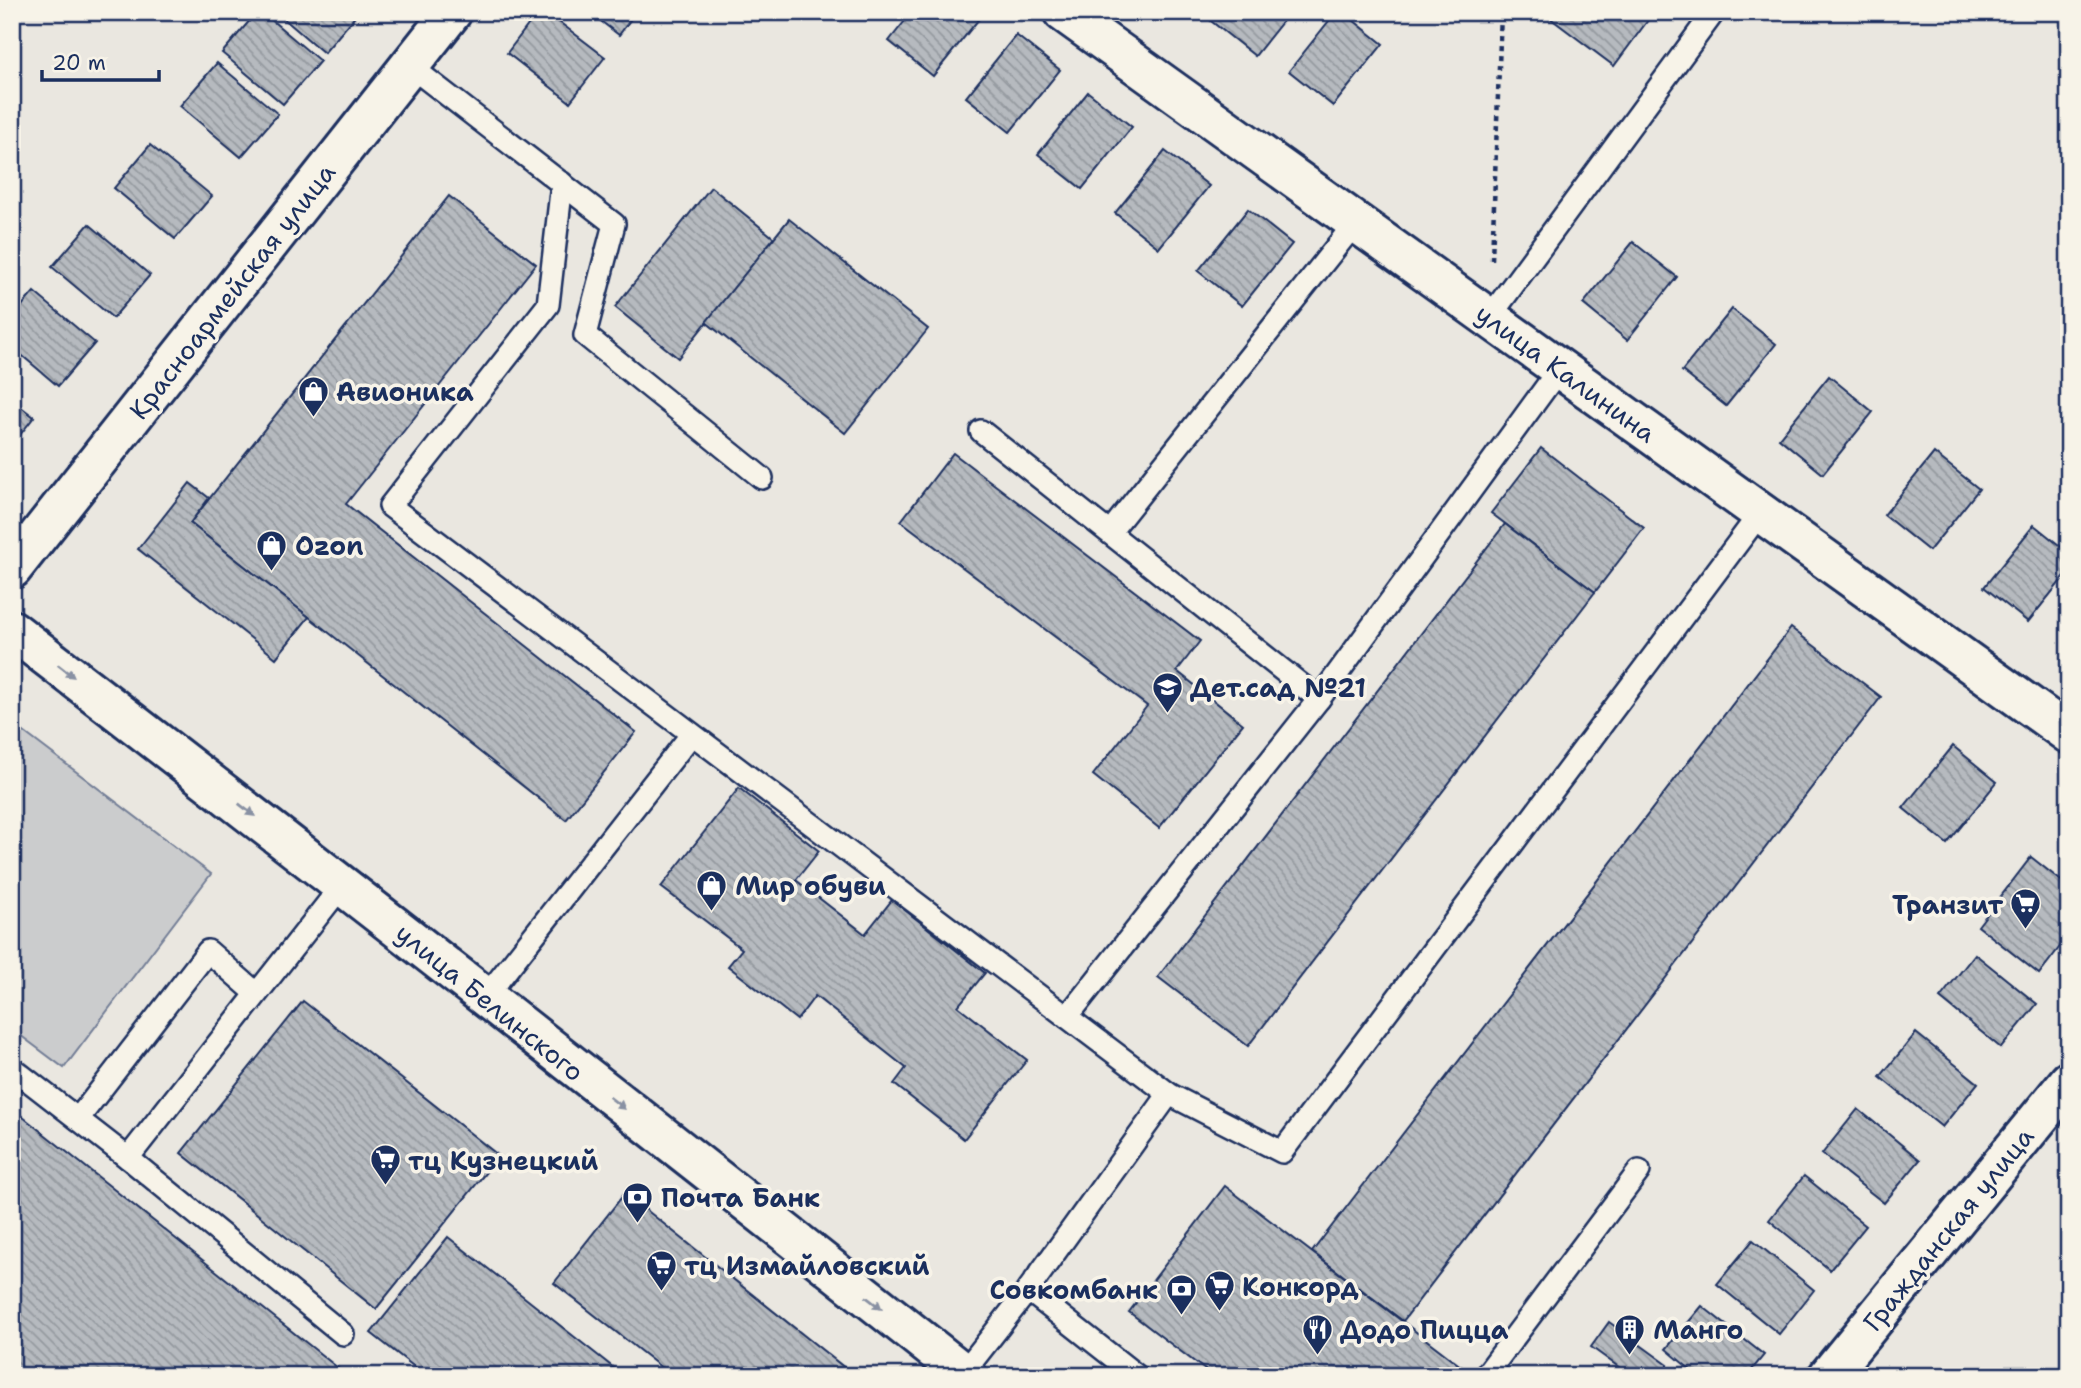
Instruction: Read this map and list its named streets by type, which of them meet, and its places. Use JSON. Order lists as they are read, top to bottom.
{
  "streets": {
    "street": [
      "Красноармейская улица",
      "улица Калинина",
      "улица Белинского",
      "Гражданская улица"
    ]
  },
  "one_way": ["улица Белинского"],
  "places": {
    "shop": ["Авионика", "Ozon", "Мир обуви"],
    "school or university": ["Дет.сад №21"],
    "supermarket": [
      "Транзит",
      "тц Кузнецкий",
      "тц Измайловский",
      "Конкорд"
    ],
    "bank": ["Почта Банк", "Совкомбанк"],
    "restaurant": ["Додо Пицца"],
    "building": ["Манго"]
  },
  "scale_bar": "20 m"
}
